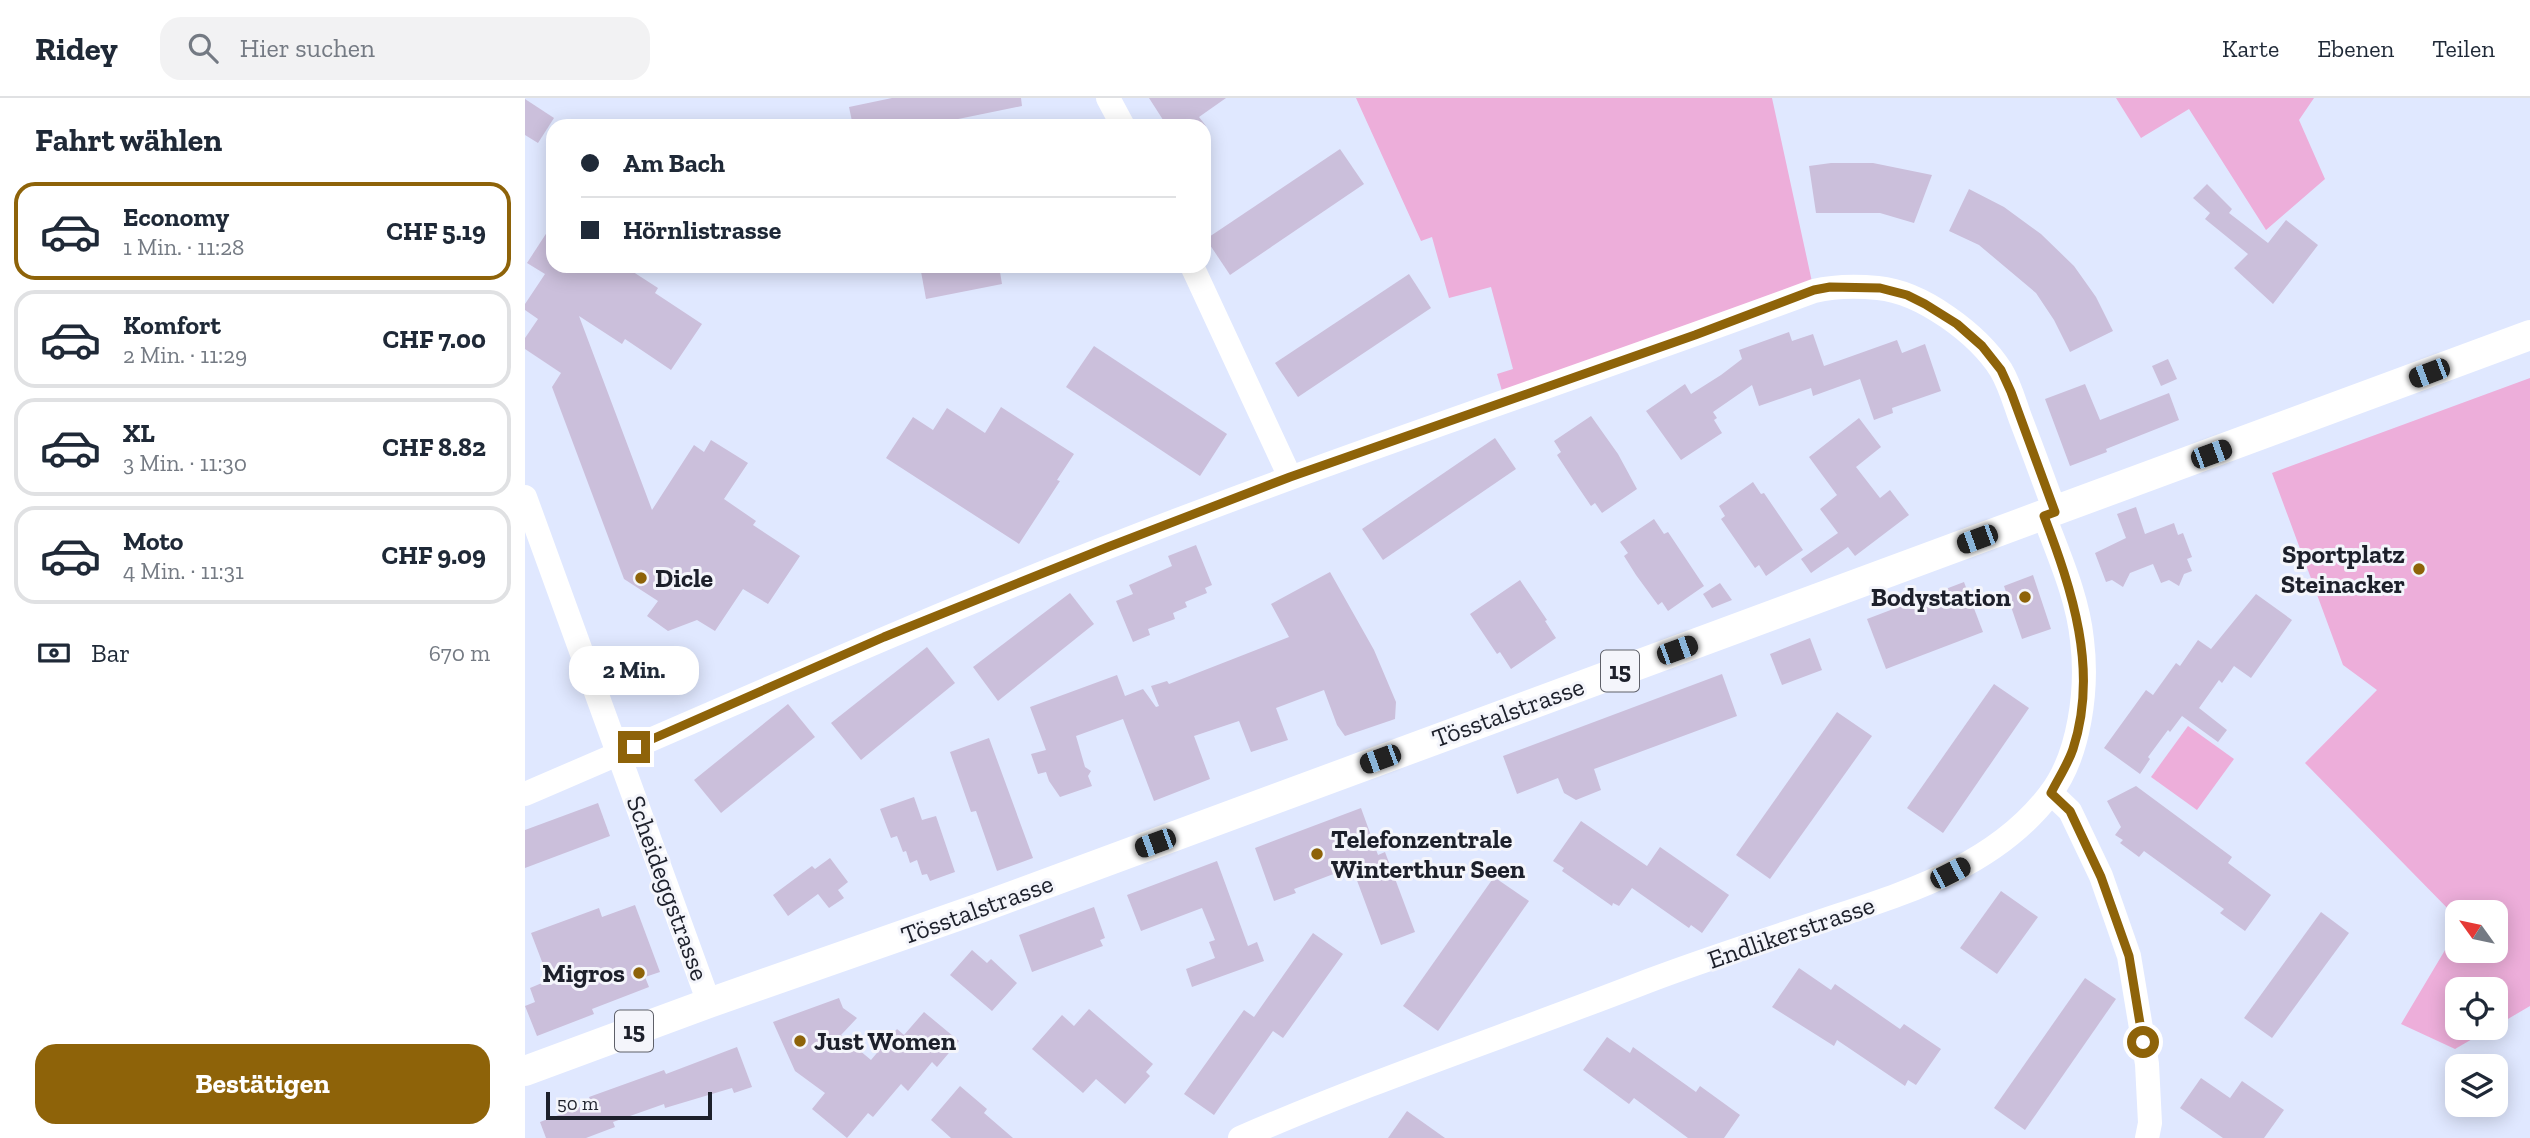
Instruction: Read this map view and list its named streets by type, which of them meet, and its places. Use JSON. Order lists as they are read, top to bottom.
{
  "streets": {
    "main road": ["15", "Tösstalstrasse"],
    "street": ["Scheideggstrasse", "Endlikerstrasse"]
  },
  "crossings": [
    ["Tösstalstrasse", "Scheideggstrasse"],
    ["Tösstalstrasse", "Endlikerstrasse"],
    ["Scheideggstrasse", "Endlikerstrasse"]
  ],
  "places": [
    "Sportplatz Steinacker",
    "Dicle",
    "Bodystation",
    "Telefonzentrale Winterthur Seen",
    "Migros",
    "Just Women"
  ],
  "scale_bar": "50 m",
  "north": "top left",
  "page": {
    "header": "Ridey",
    "search": "Hier suchen",
    "nav": ["Karte", "Ebenen", "Teilen"],
    "heading": "Fahrt wählen",
    "banner": ["Am Bach", "Hörnlistrasse"],
    "list": [
      {
        "name": "Economy",
        "note": "1 Min. · 11:28",
        "value": "CHF 5.19"
      },
      {
        "name": "Komfort",
        "note": "2 Min. · 11:29",
        "value": "CHF 7.00"
      },
      {
        "name": "XL",
        "note": "3 Min. · 11:30",
        "value": "CHF 8.82"
      },
      {
        "name": "Moto",
        "note": "4 Min. · 11:31",
        "value": "CHF 9.09"
      }
    ],
    "pay": ["Bar", "670 m"],
    "bubble": "2 Min.",
    "buttons": "Bestätigen",
    "scale": "50 m"
  }
}
